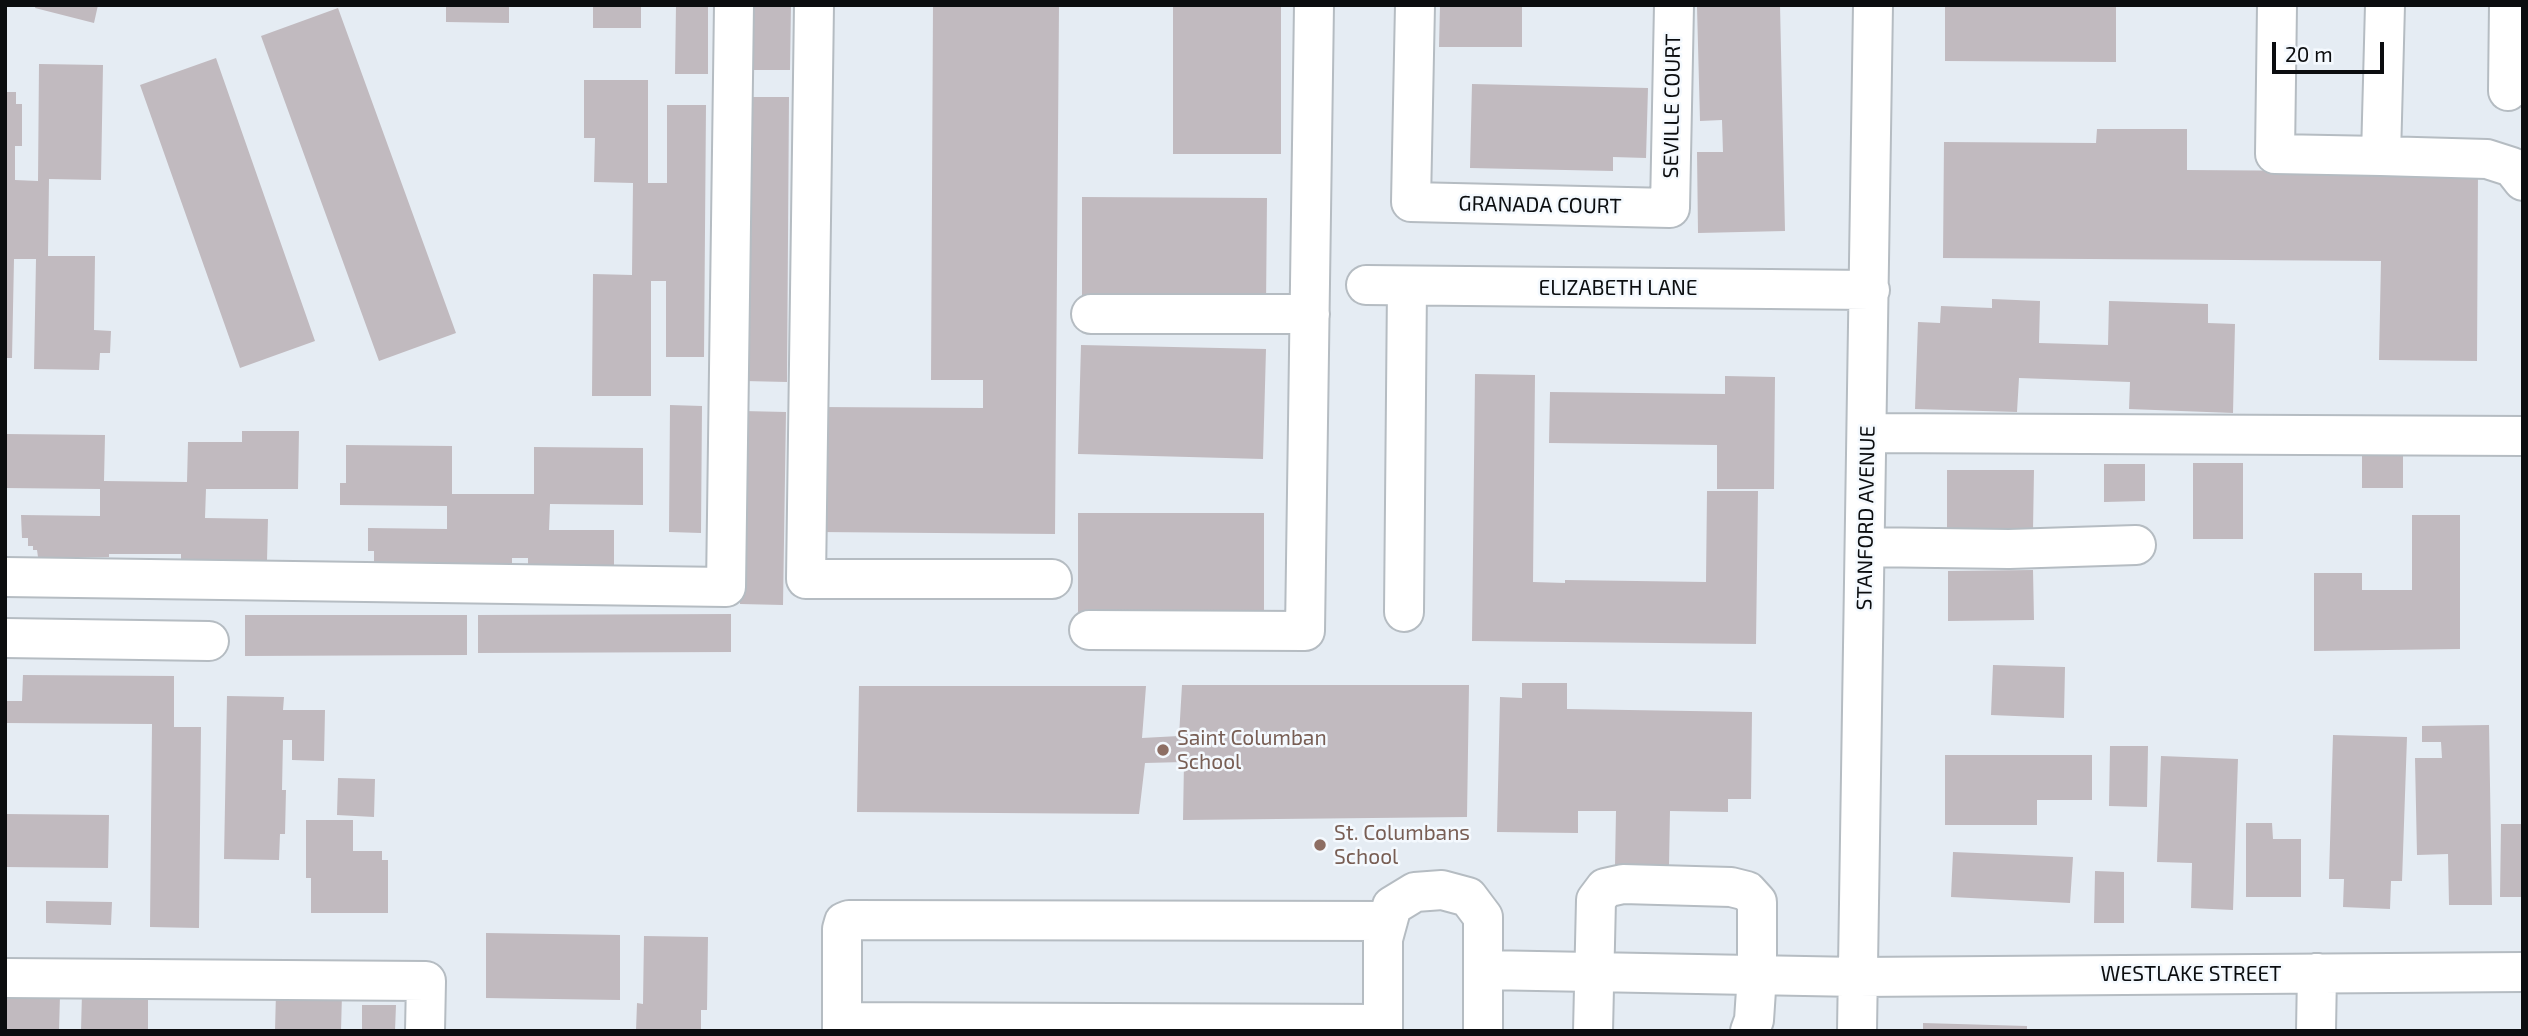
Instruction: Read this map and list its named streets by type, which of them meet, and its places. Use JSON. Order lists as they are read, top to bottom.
{
  "streets": {
    "street": [
      "SEVILLE COURT",
      "GRANADA COURT",
      "ELIZABETH LANE",
      "STANFORD AVENUE",
      "WESTLAKE STREET"
    ]
  },
  "crossings": [
    ["SEVILLE COURT", "GRANADA COURT"],
    ["ELIZABETH LANE", "STANFORD AVENUE"],
    ["STANFORD AVENUE", "WESTLAKE STREET"]
  ],
  "places": ["Saint Columban School", "St. Columbans School"],
  "scale_bar": "20 m"
}
